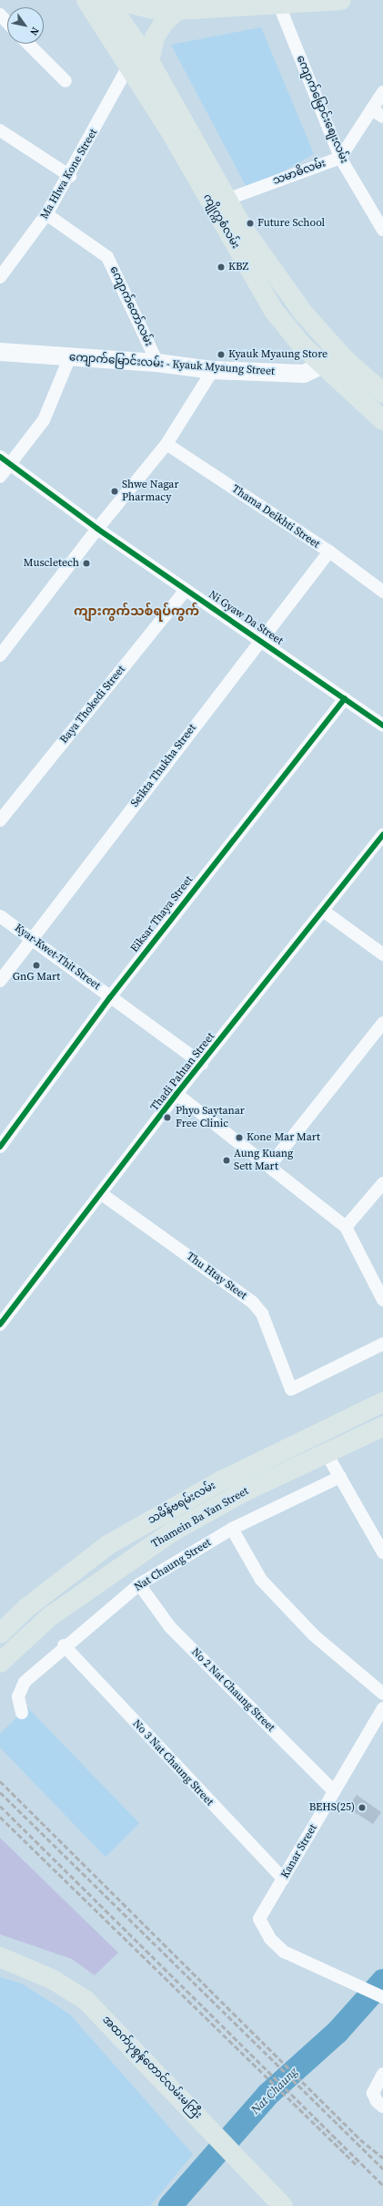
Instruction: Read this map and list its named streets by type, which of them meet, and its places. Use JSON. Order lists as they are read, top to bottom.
{
  "streets": {
    "main road": [
      "ကျိုက္ကစံလမ်း",
      "သမိန်ဗရမ်းလမ်း",
      "Thamein Ba Yan Street",
      "အထက်ပုစွန်တောင်လမ်းမကြီး"
    ],
    "street": [
      "ကျောက်မြောင်းစျေးလမ်း",
      "သမာဓိလမ်း",
      "Ma Hlwa Kone Street",
      "ကျောက်တော်လမ်း",
      "ကျောက်မြောင်းလမ်း - Kyauk Myaung Street",
      "Thama Deikhti Street",
      "Ni Gyaw Da Street",
      "Baya Thokedi Street",
      "Seikta Thukha Street",
      "Eiksar Thaya Street",
      "Kyar-Kwet-Thit Street",
      "Thadi Pahtan Street",
      "Thu Htay Steet",
      "Nat Chaung Street",
      "No 2 Nat Chaung Street",
      "No 3 Nat Chaung Street",
      "Kanar Street"
    ]
  },
  "crossings": [
    ["ကျောက်မြောင်းစျေးလမ်း", "သမာဓိလမ်း"],
    ["သမာဓိလမ်း", "ကျိုက္ကစံလမ်း"],
    ["Ma Hlwa Kone Street", "ကျိုက္ကစံလမ်း"],
    ["Ma Hlwa Kone Street", "ကျောက်တော်လမ်း"],
    ["ကျိုက္ကစံလမ်း", "ကျောက်မြောင်းလမ်း - Kyauk Myaung Street"],
    ["ကျောက်တော်လမ်း", "ကျောက်မြောင်းလမ်း - Kyauk Myaung Street"],
    ["Thama Deikhti Street", "Seikta Thukha Street"],
    ["Ni Gyaw Da Street", "Baya Thokedi Street"],
    ["Ni Gyaw Da Street", "Seikta Thukha Street"],
    ["Ni Gyaw Da Street", "Eiksar Thaya Street"],
    ["Seikta Thukha Street", "Kyar-Kwet-Thit Street"],
    ["Eiksar Thaya Street", "Kyar-Kwet-Thit Street"],
    ["Kyar-Kwet-Thit Street", "Thadi Pahtan Street"],
    ["Thadi Pahtan Street", "Thu Htay Steet"],
    ["Nat Chaung Street", "No 2 Nat Chaung Street"],
    ["Nat Chaung Street", "No 3 Nat Chaung Street"],
    ["No 2 Nat Chaung Street", "Kanar Street"],
    ["No 3 Nat Chaung Street", "Kanar Street"]
  ],
  "districts": ["ကျားကွက်သစ်ရပ်ကွက်"],
  "water": ["Nat Chaung"],
  "places": [
    "Future School",
    "KBZ",
    "Kyauk Myaung Store",
    "Shwe Nagar Pharmacy",
    "Muscletech",
    "GnG Mart",
    "Phyo Saytanar Free Clinic",
    "Kone Mar Mart",
    "Aung Kuang Sett Mart",
    "BEHS(25)"
  ],
  "north": "bottom right"
}
